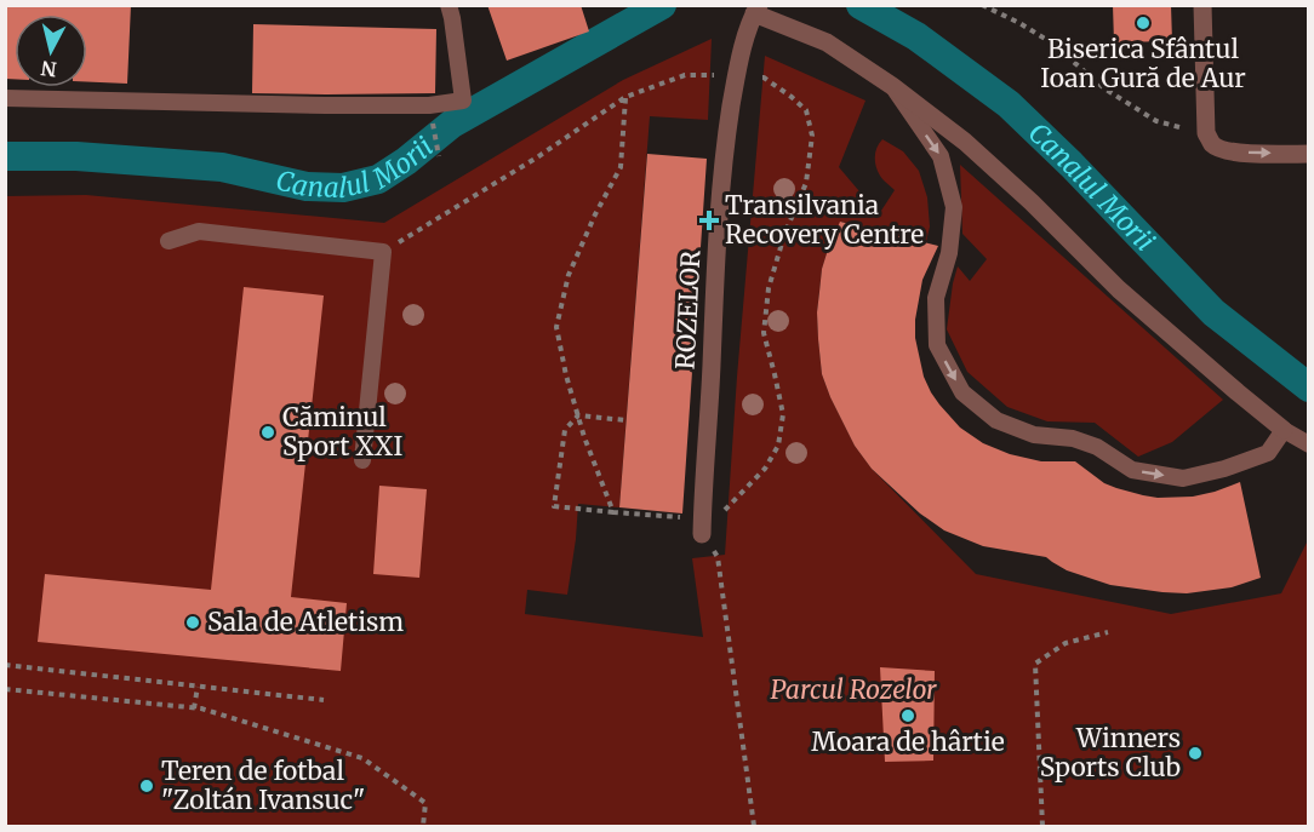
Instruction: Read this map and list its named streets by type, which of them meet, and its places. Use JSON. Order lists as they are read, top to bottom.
{
  "streets": {
    "street": ["ROZELOR"]
  },
  "water": ["Canalul Morii"],
  "parks": ["Parcul Rozelor"],
  "places": {
    "other": [
      "Biserica Sfântul Ioan Gură de Aur",
      "Căminul Sport XXI",
      "Sala de Atletism",
      "Moara de hârtie",
      "Winners Sports Club",
      "Teren de fotbal \"Zoltán Ivansuc\""
    ],
    "health": ["Transilvania Recovery Centre"]
  },
  "north": "bottom"
}
